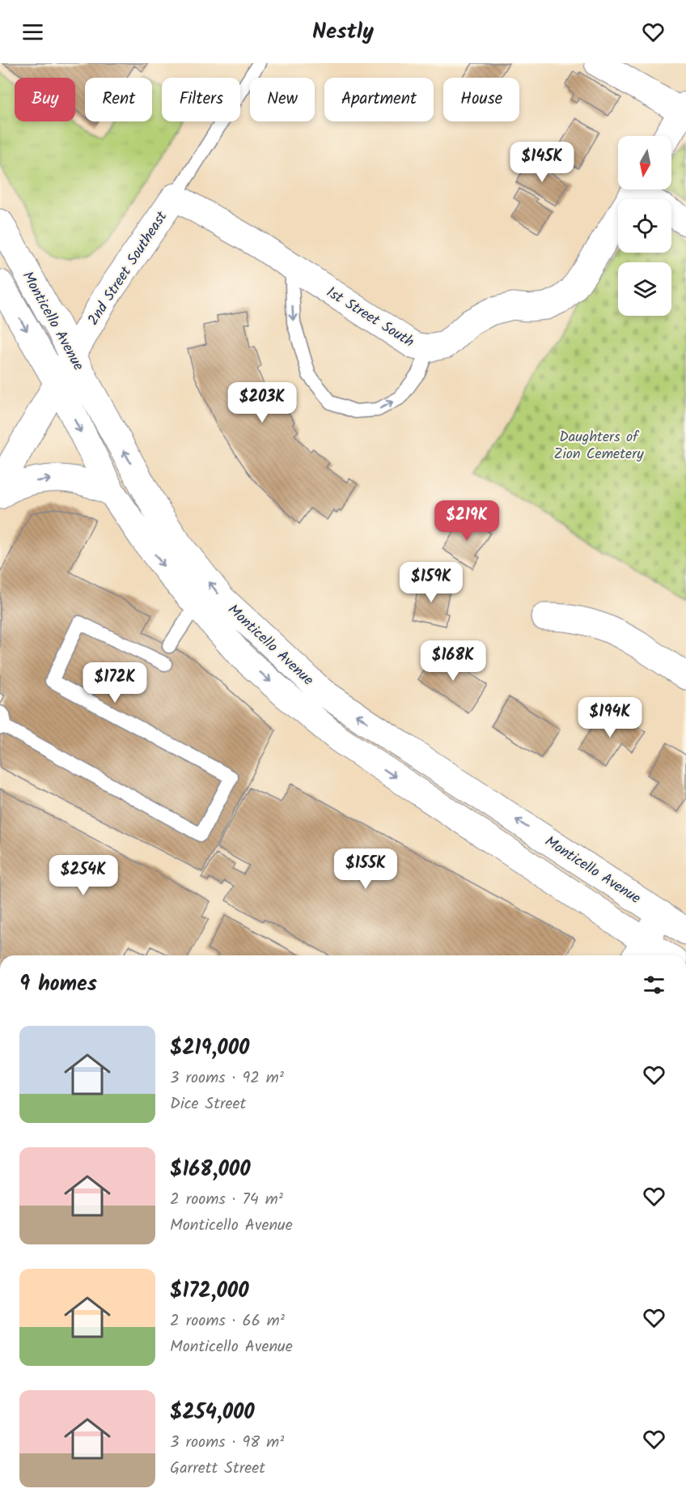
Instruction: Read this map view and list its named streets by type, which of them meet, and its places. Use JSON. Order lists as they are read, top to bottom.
{
  "streets": {
    "main road": ["2nd Street Southeast", "1st Street South", "Monticello Avenue"]
  },
  "crossings": [
    ["2nd Street Southeast", "1st Street South"],
    ["2nd Street Southeast", "Monticello Avenue"]
  ],
  "parks": ["Daughters of Zion Cemetery"],
  "north": "bottom",
  "page": {
    "header": "Nestly",
    "chip": [
      "Buy",
      "Rent",
      "Filters",
      "New",
      "Apartment",
      "House"
    ],
    "price": [
      "$145K",
      "$203K",
      "$219K",
      "$159K",
      "$168K",
      "$172K",
      "$194K",
      "$155K",
      "$254K"
    ],
    "heading": "9 homes",
    "list": [
      {
        "name": "$219,000",
        "note": "3 rooms · 92 m² · Dice Street"
      },
      {
        "name": "$168,000",
        "note": "2 rooms · 74 m² · Monticello Avenue"
      },
      {
        "name": "$172,000",
        "note": "2 rooms · 66 m² · Monticello Avenue"
      },
      {
        "name": "$254,000",
        "note": "3 rooms · 98 m² · Garrett Street"
      }
    ]
  }
}
